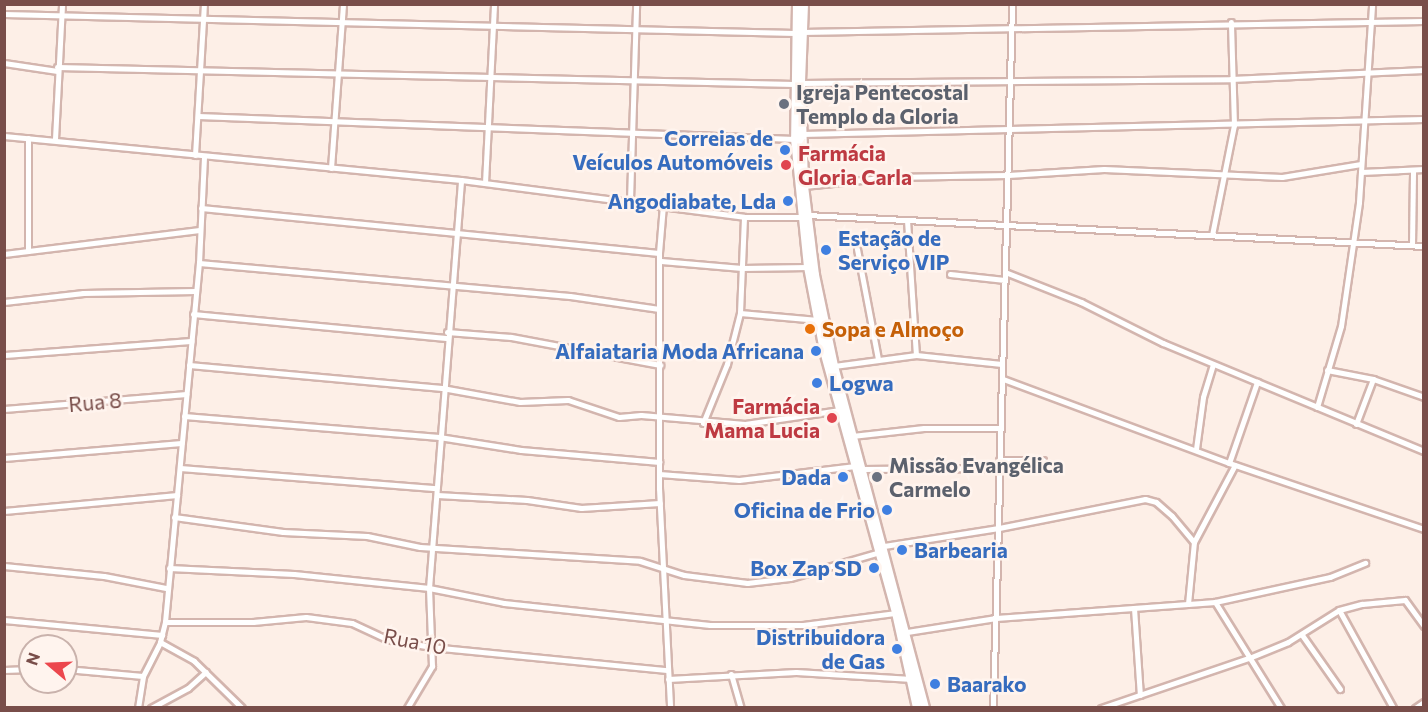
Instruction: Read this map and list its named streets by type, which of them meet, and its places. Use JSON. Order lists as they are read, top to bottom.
{
  "streets": {
    "street": ["Rua 8", "Rua 10"]
  },
  "places": [
    "Igreja Pentecostal Templo da Gloria",
    "Correias de Veículos Automóveis",
    "Farmácia Gloria Carla",
    "Angodiabate, Lda",
    "Estação de Serviço VIP",
    "Sopa e Almoço",
    "Alfaiataria Moda Africana",
    "Logwa",
    "Farmácia Mama Lucia",
    "Dada",
    "Missão Evangélica Carmelo",
    "Oficina de Frio",
    "Barbearia",
    "Box Zap SD",
    "Distribuidora de Gas",
    "Baarako"
  ],
  "north": "left"
}
